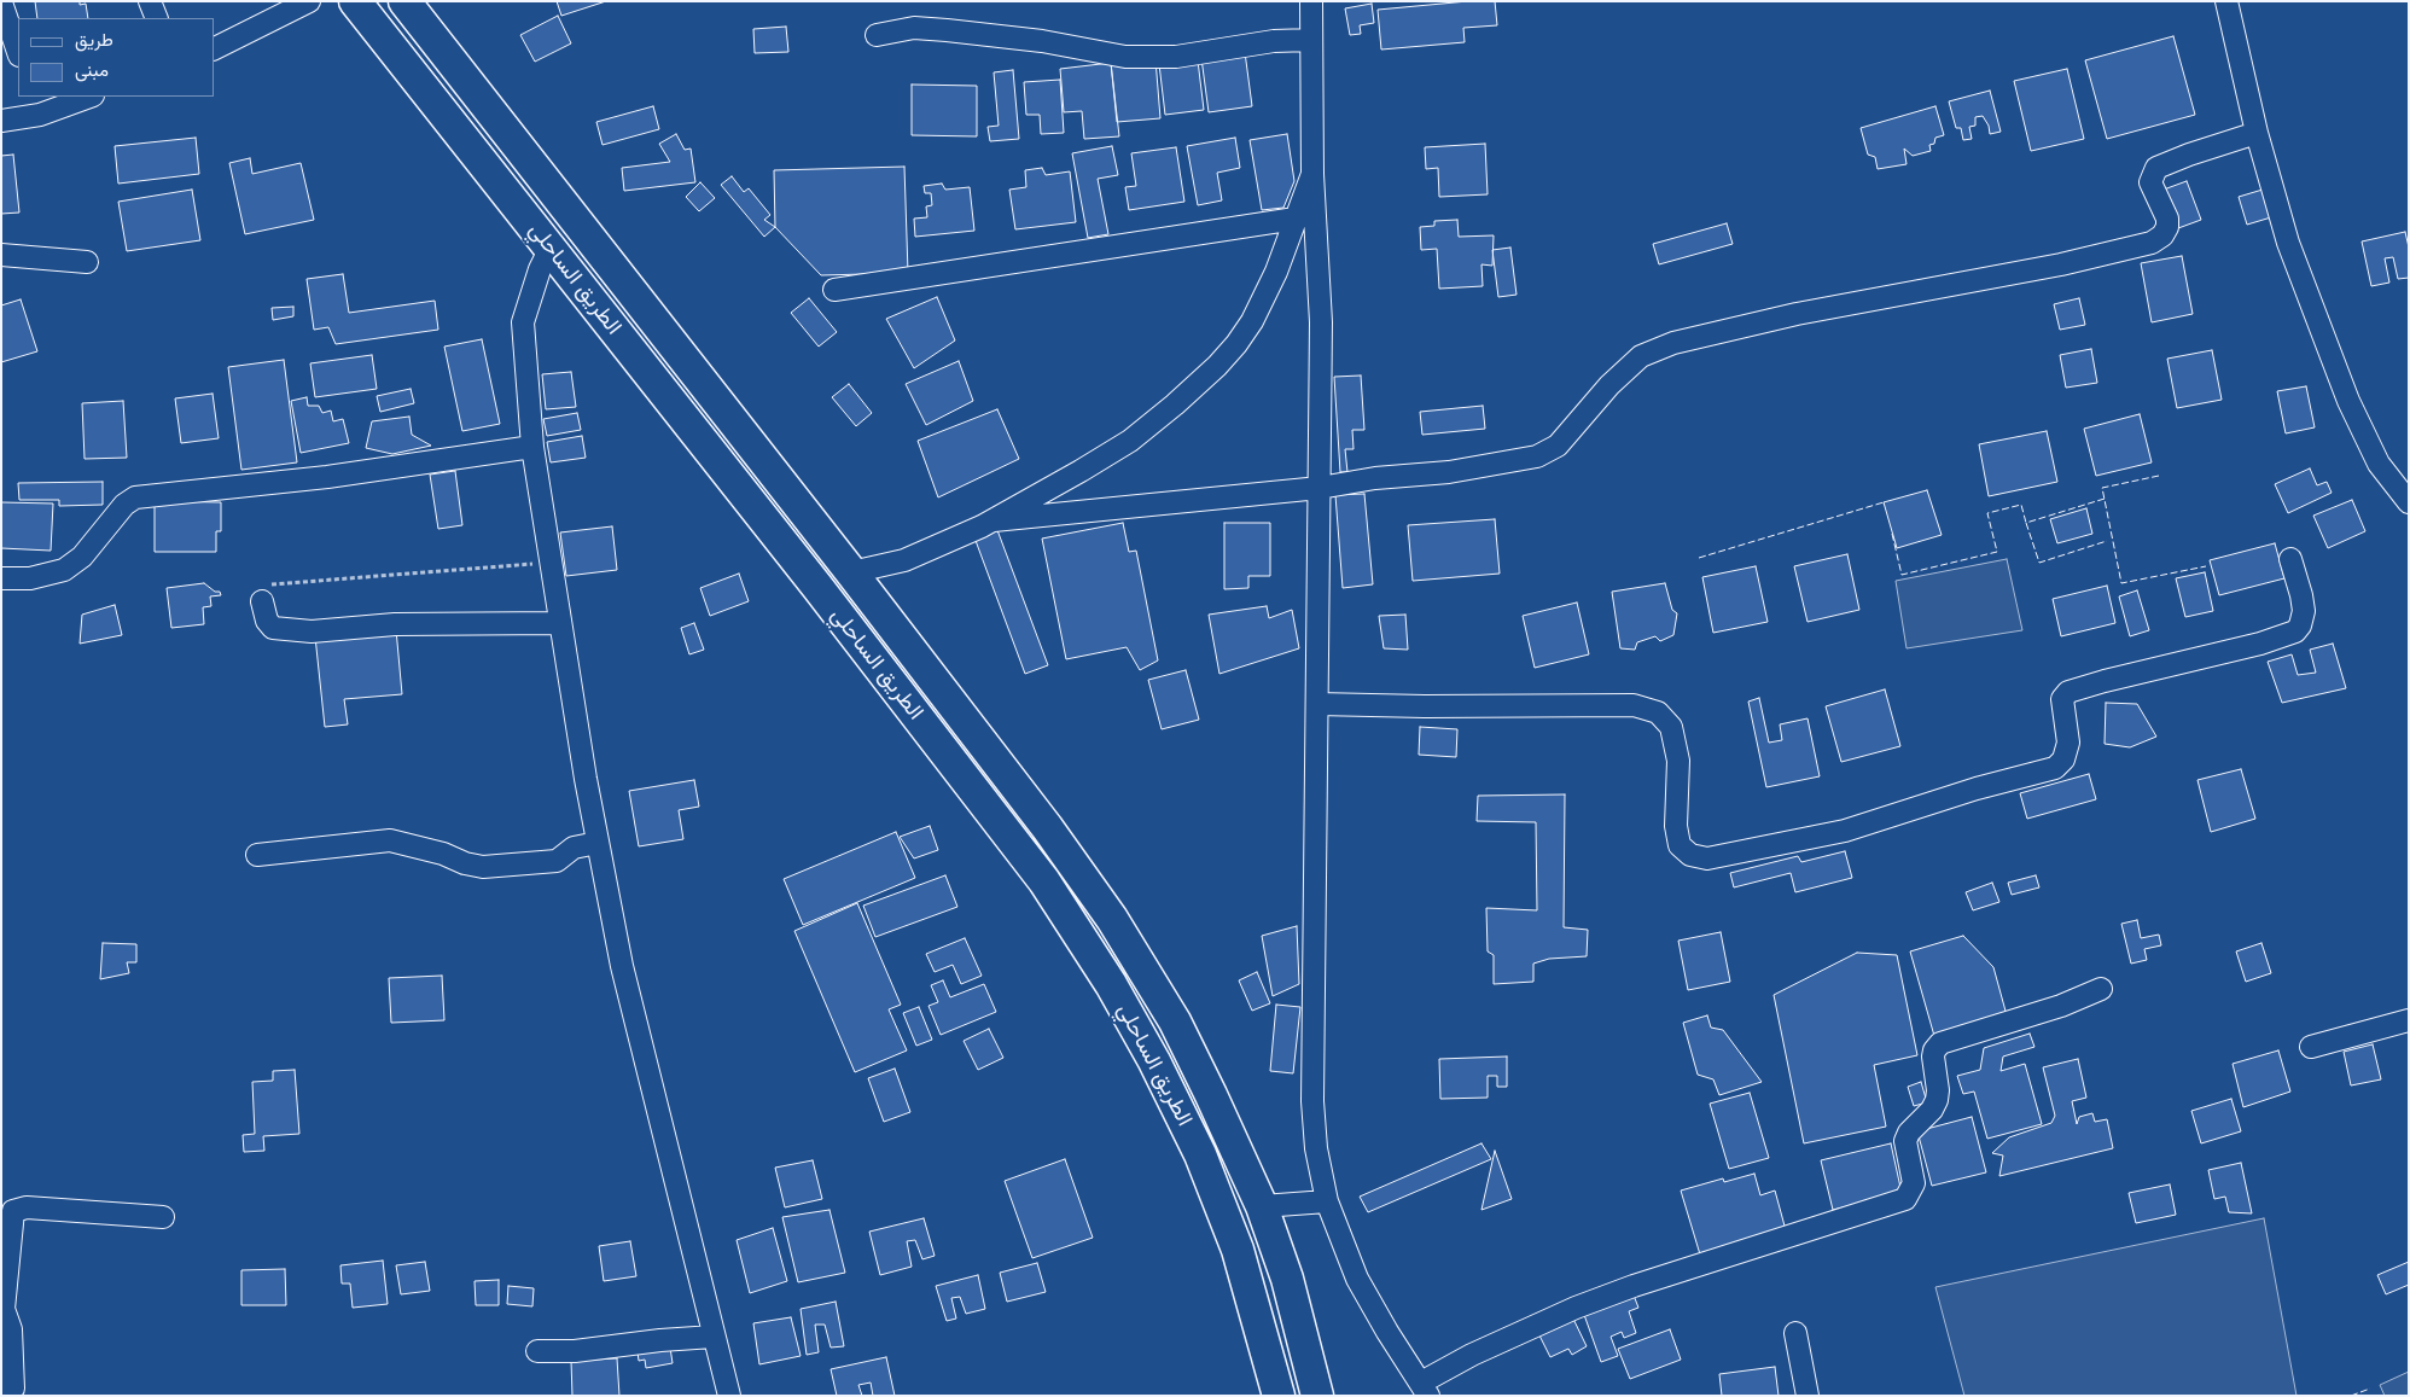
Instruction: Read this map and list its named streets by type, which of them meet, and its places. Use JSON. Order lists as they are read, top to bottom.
{
  "streets": {
    "highway": ["الطريق الساحلي"]
  },
  "legend": ["طريق", "مبنى"]
}
